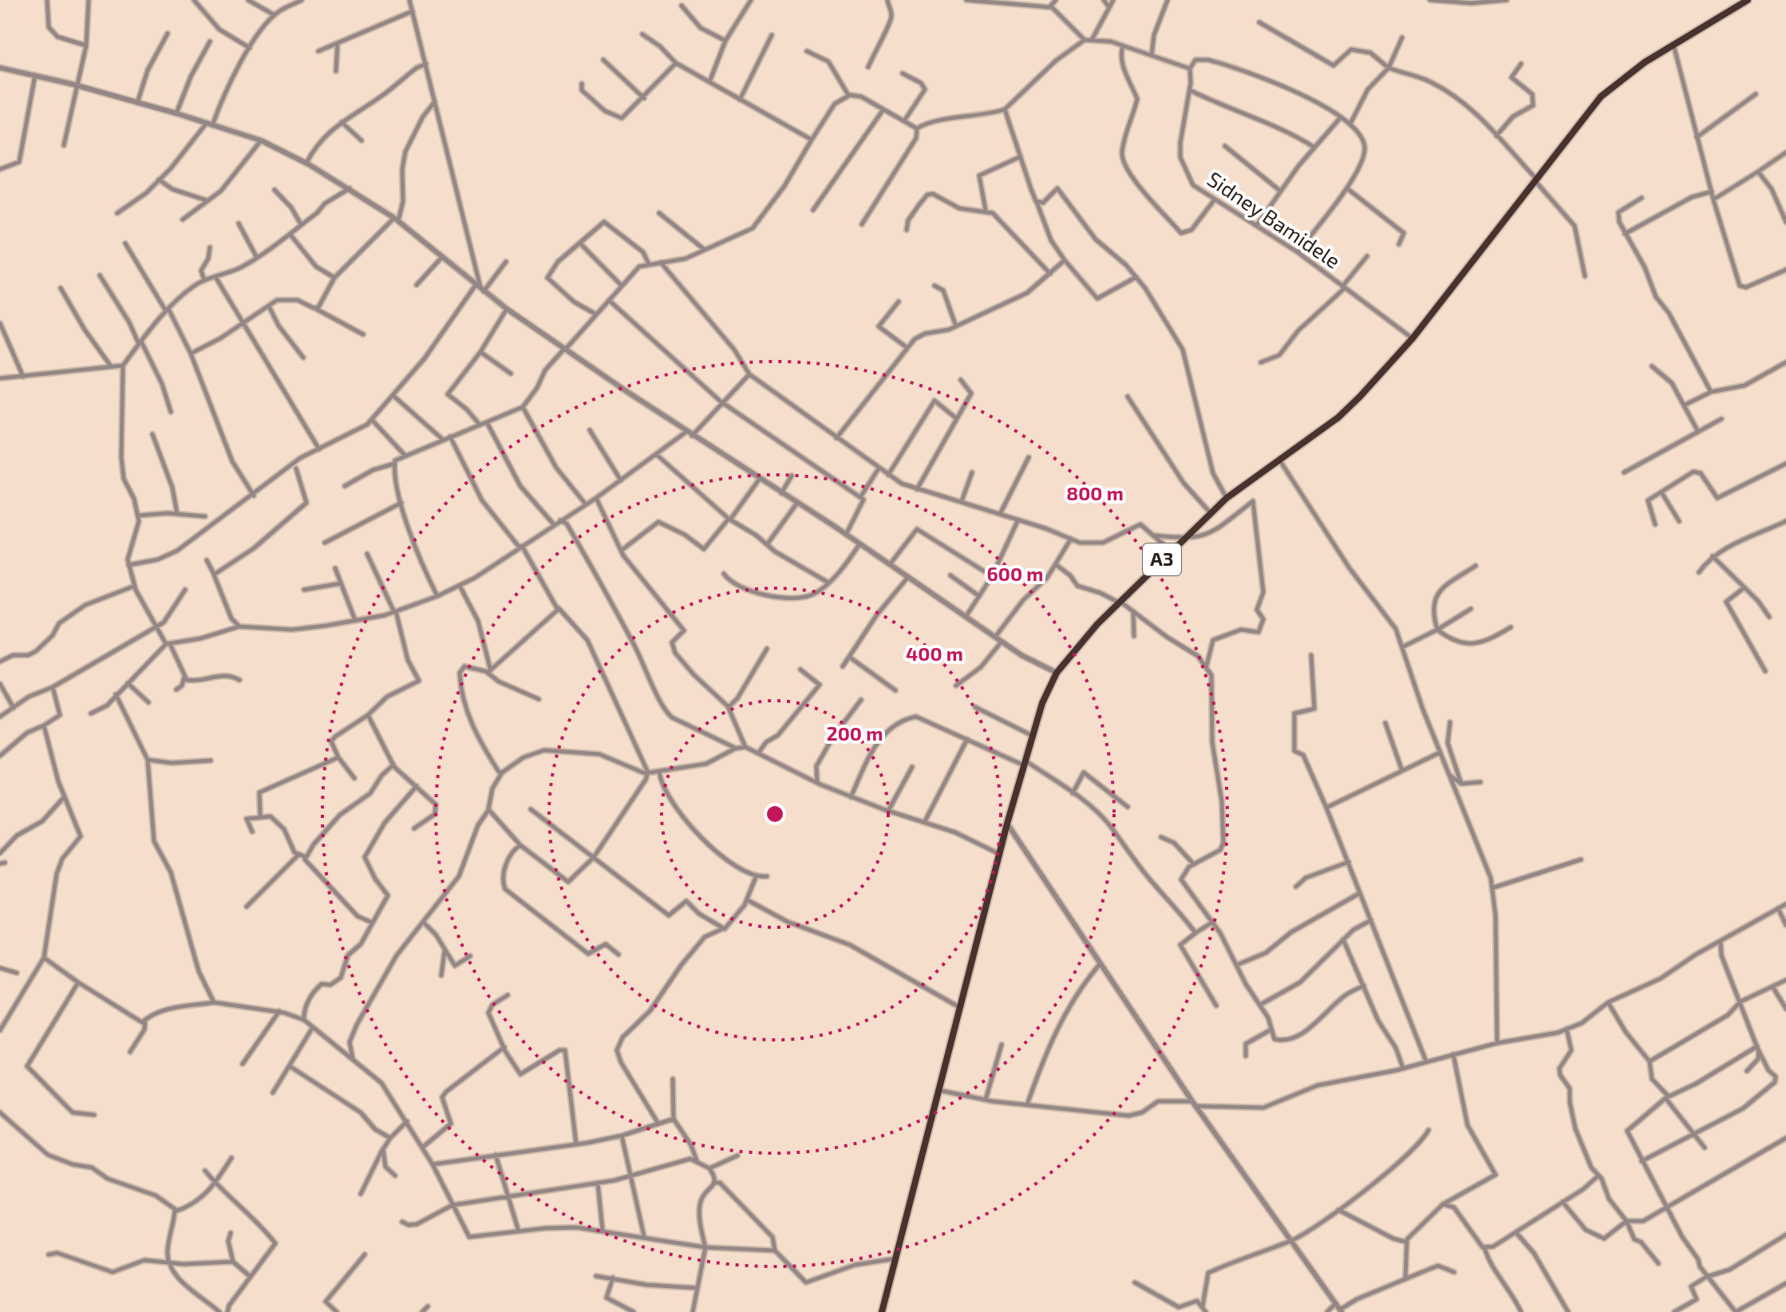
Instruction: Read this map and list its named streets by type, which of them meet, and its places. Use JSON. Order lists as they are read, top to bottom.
{
  "streets": {
    "highway": ["A3"],
    "street": ["Sidney Bamidele"]
  },
  "crossings": [
    ["Sidney Bamidele", "A3"]
  ],
  "rings": [
    "800 m",
    "600 m",
    "400 m",
    "200 m"
  ]
}
